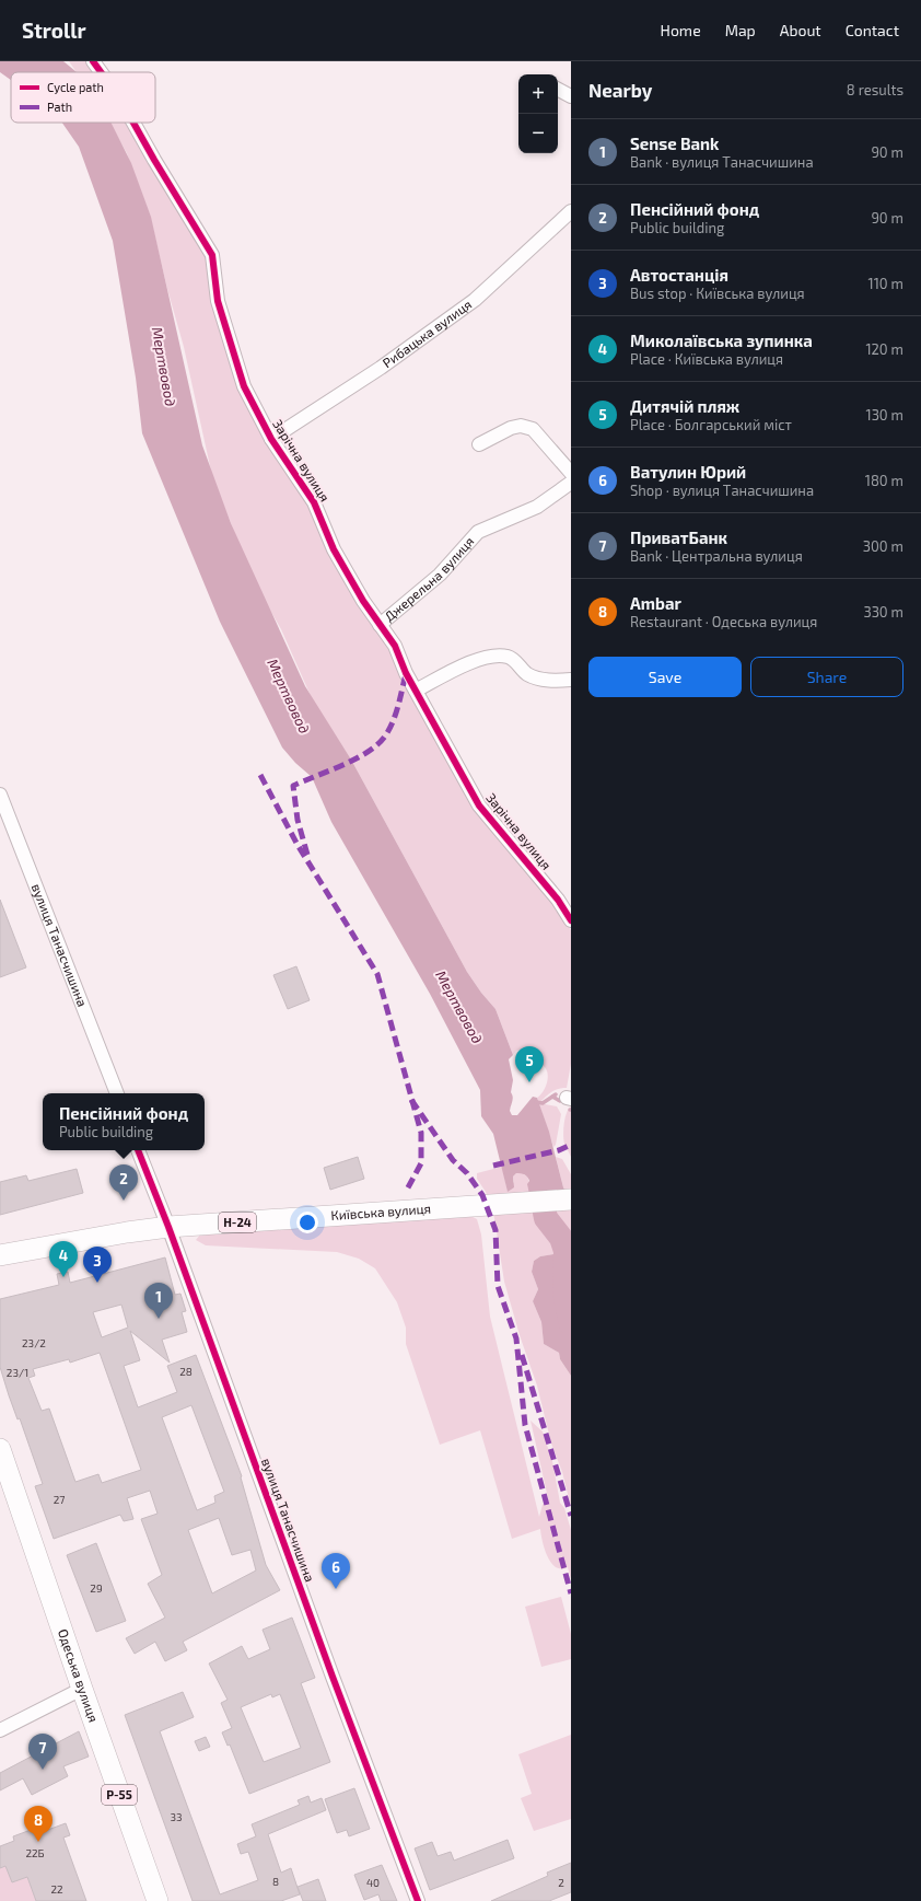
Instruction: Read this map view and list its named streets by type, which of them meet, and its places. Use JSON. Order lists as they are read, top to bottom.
{
  "streets": {
    "main road": [
      "Київська вулиця",
      "Н-24",
      "Одеська вулиця",
      "Р-55"
    ],
    "street": [
      "Рибацька вулиця",
      "Зарічна вулиця",
      "Джерельна вулиця",
      "вулиця Танасчишина"
    ]
  },
  "crossings": [
    ["Рибацька вулиця", "Зарічна вулиця"],
    ["Зарічна вулиця", "Джерельна вулиця"],
    ["вулиця Танасчишина", "Київська вулиця"]
  ],
  "water": ["Мертвовод"],
  "house_numbers": [
    "23/2",
    "28",
    "23/1",
    "27",
    "29",
    "33",
    "22Б",
    "8",
    "40",
    "2",
    "22"
  ],
  "legend": ["Cycle path", "Path"],
  "page": {
    "header": "Strollr",
    "nav": [
      "Home",
      "Map",
      "About",
      "Contact"
    ],
    "heading": ["Nearby", "8 results"],
    "map_buttons": ["+", "−"],
    "list": [
      {
        "mark": "1",
        "name": "Sense Bank",
        "note": "Bank · вулиця Танасчишина",
        "value": "90 m"
      },
      {
        "mark": "2",
        "name": "Пенсійний фонд",
        "note": "Public building",
        "value": "90 m"
      },
      {
        "mark": "3",
        "name": "Автостанція",
        "note": "Bus stop · Київська вулиця",
        "value": "110 m"
      },
      {
        "mark": "4",
        "name": "Миколаївська зупинка",
        "note": "Place · Київська вулиця",
        "value": "120 m"
      },
      {
        "mark": "5",
        "name": "Дитячій пляж",
        "note": "Place · Болгарський міст",
        "value": "130 m"
      },
      {
        "mark": "6",
        "name": "Ватулин Юрий",
        "note": "Shop · вулиця Танасчишина",
        "value": "180 m"
      },
      {
        "mark": "7",
        "name": "ПриватБанк",
        "note": "Bank · Центральна вулиця",
        "value": "300 m"
      },
      {
        "mark": "8",
        "name": "Ambar",
        "note": "Restaurant · Одеська вулиця",
        "value": "330 m"
      }
    ],
    "buttons": ["Save", "Share"],
    "pins": [
      "5",
      "2",
      "4",
      "3",
      "1",
      "6",
      "7",
      "8"
    ],
    "popup": ["Пенсійний фонд", "Public building"]
  }
}
